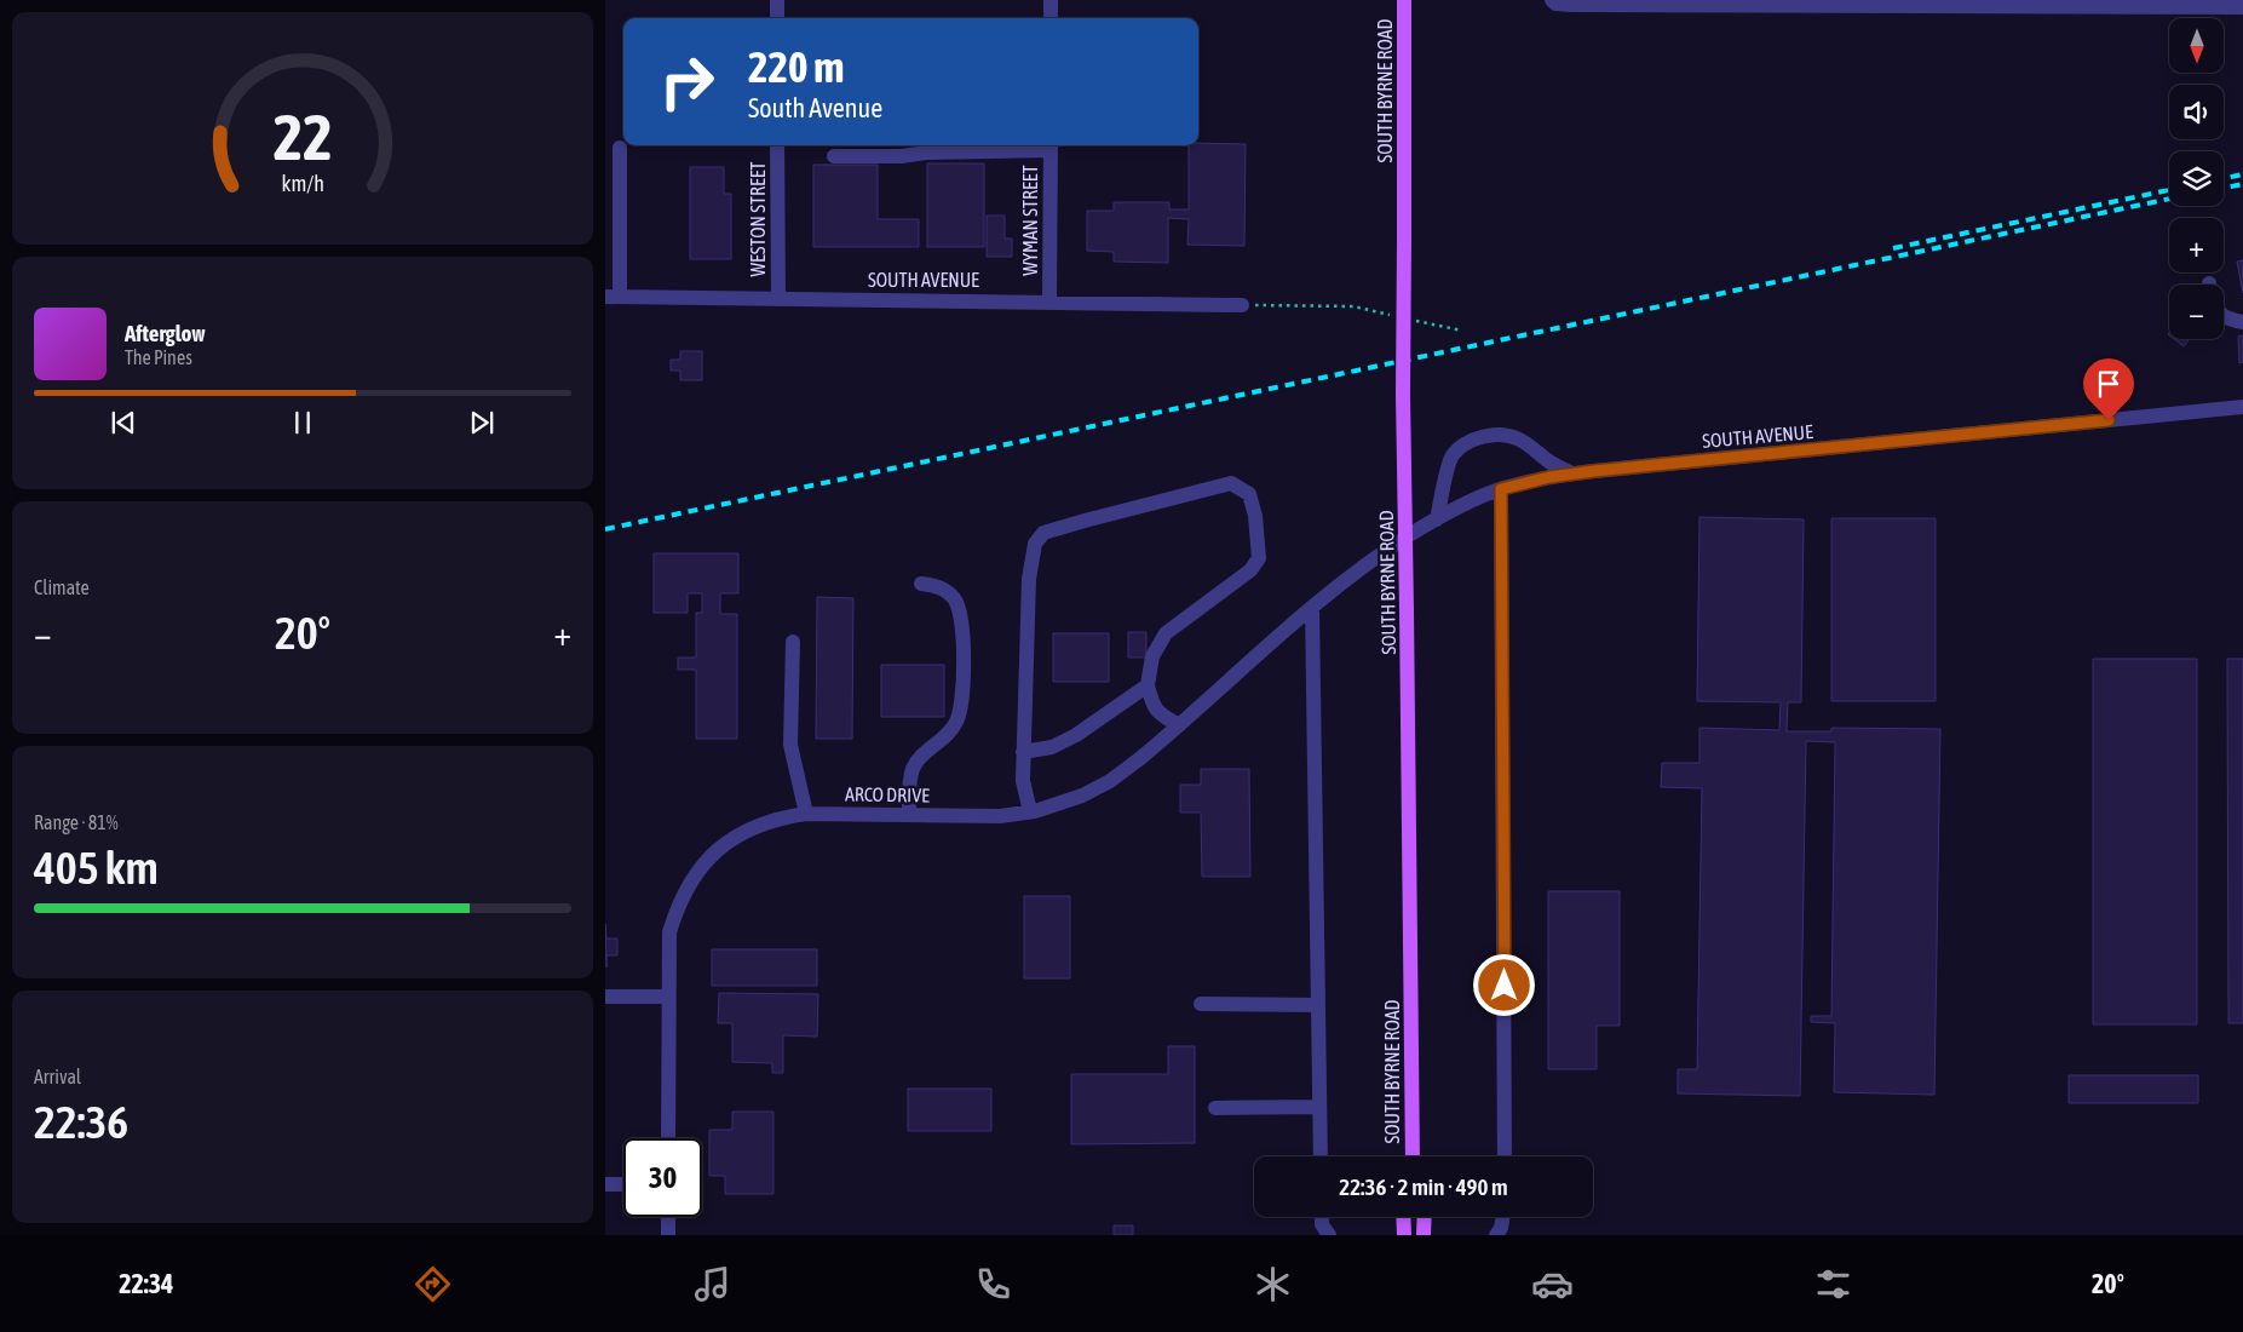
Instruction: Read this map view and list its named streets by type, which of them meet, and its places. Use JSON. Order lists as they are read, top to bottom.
{
  "streets": {
    "main road": ["SOUTH BYRNE ROAD"],
    "street": [
      "WESTON STREET",
      "WYMAN STREET",
      "SOUTH AVENUE",
      "ARCO DRIVE"
    ]
  },
  "crossings": [
    ["WESTON STREET", "SOUTH AVENUE"],
    ["WYMAN STREET", "SOUTH AVENUE"],
    ["SOUTH AVENUE", "ARCO DRIVE"]
  ],
  "north": "bottom",
  "page": {
    "map_buttons": ["+", "−"],
    "turn": ["220 m", "South Avenue"],
    "song": ["Afterglow", "The Pines"],
    "tile": [
      "Climate",
      ["Range · 81%", "405 km"],
      ["Arrival", "22:36"]
    ],
    "heat": ["−", "20°", "+"],
    "limit": "30",
    "trip": "22:36 · 2 min · 490 m",
    "tabs": ["22:34", "20°"],
    "gauge": ["22", "km/h"]
  }
}
